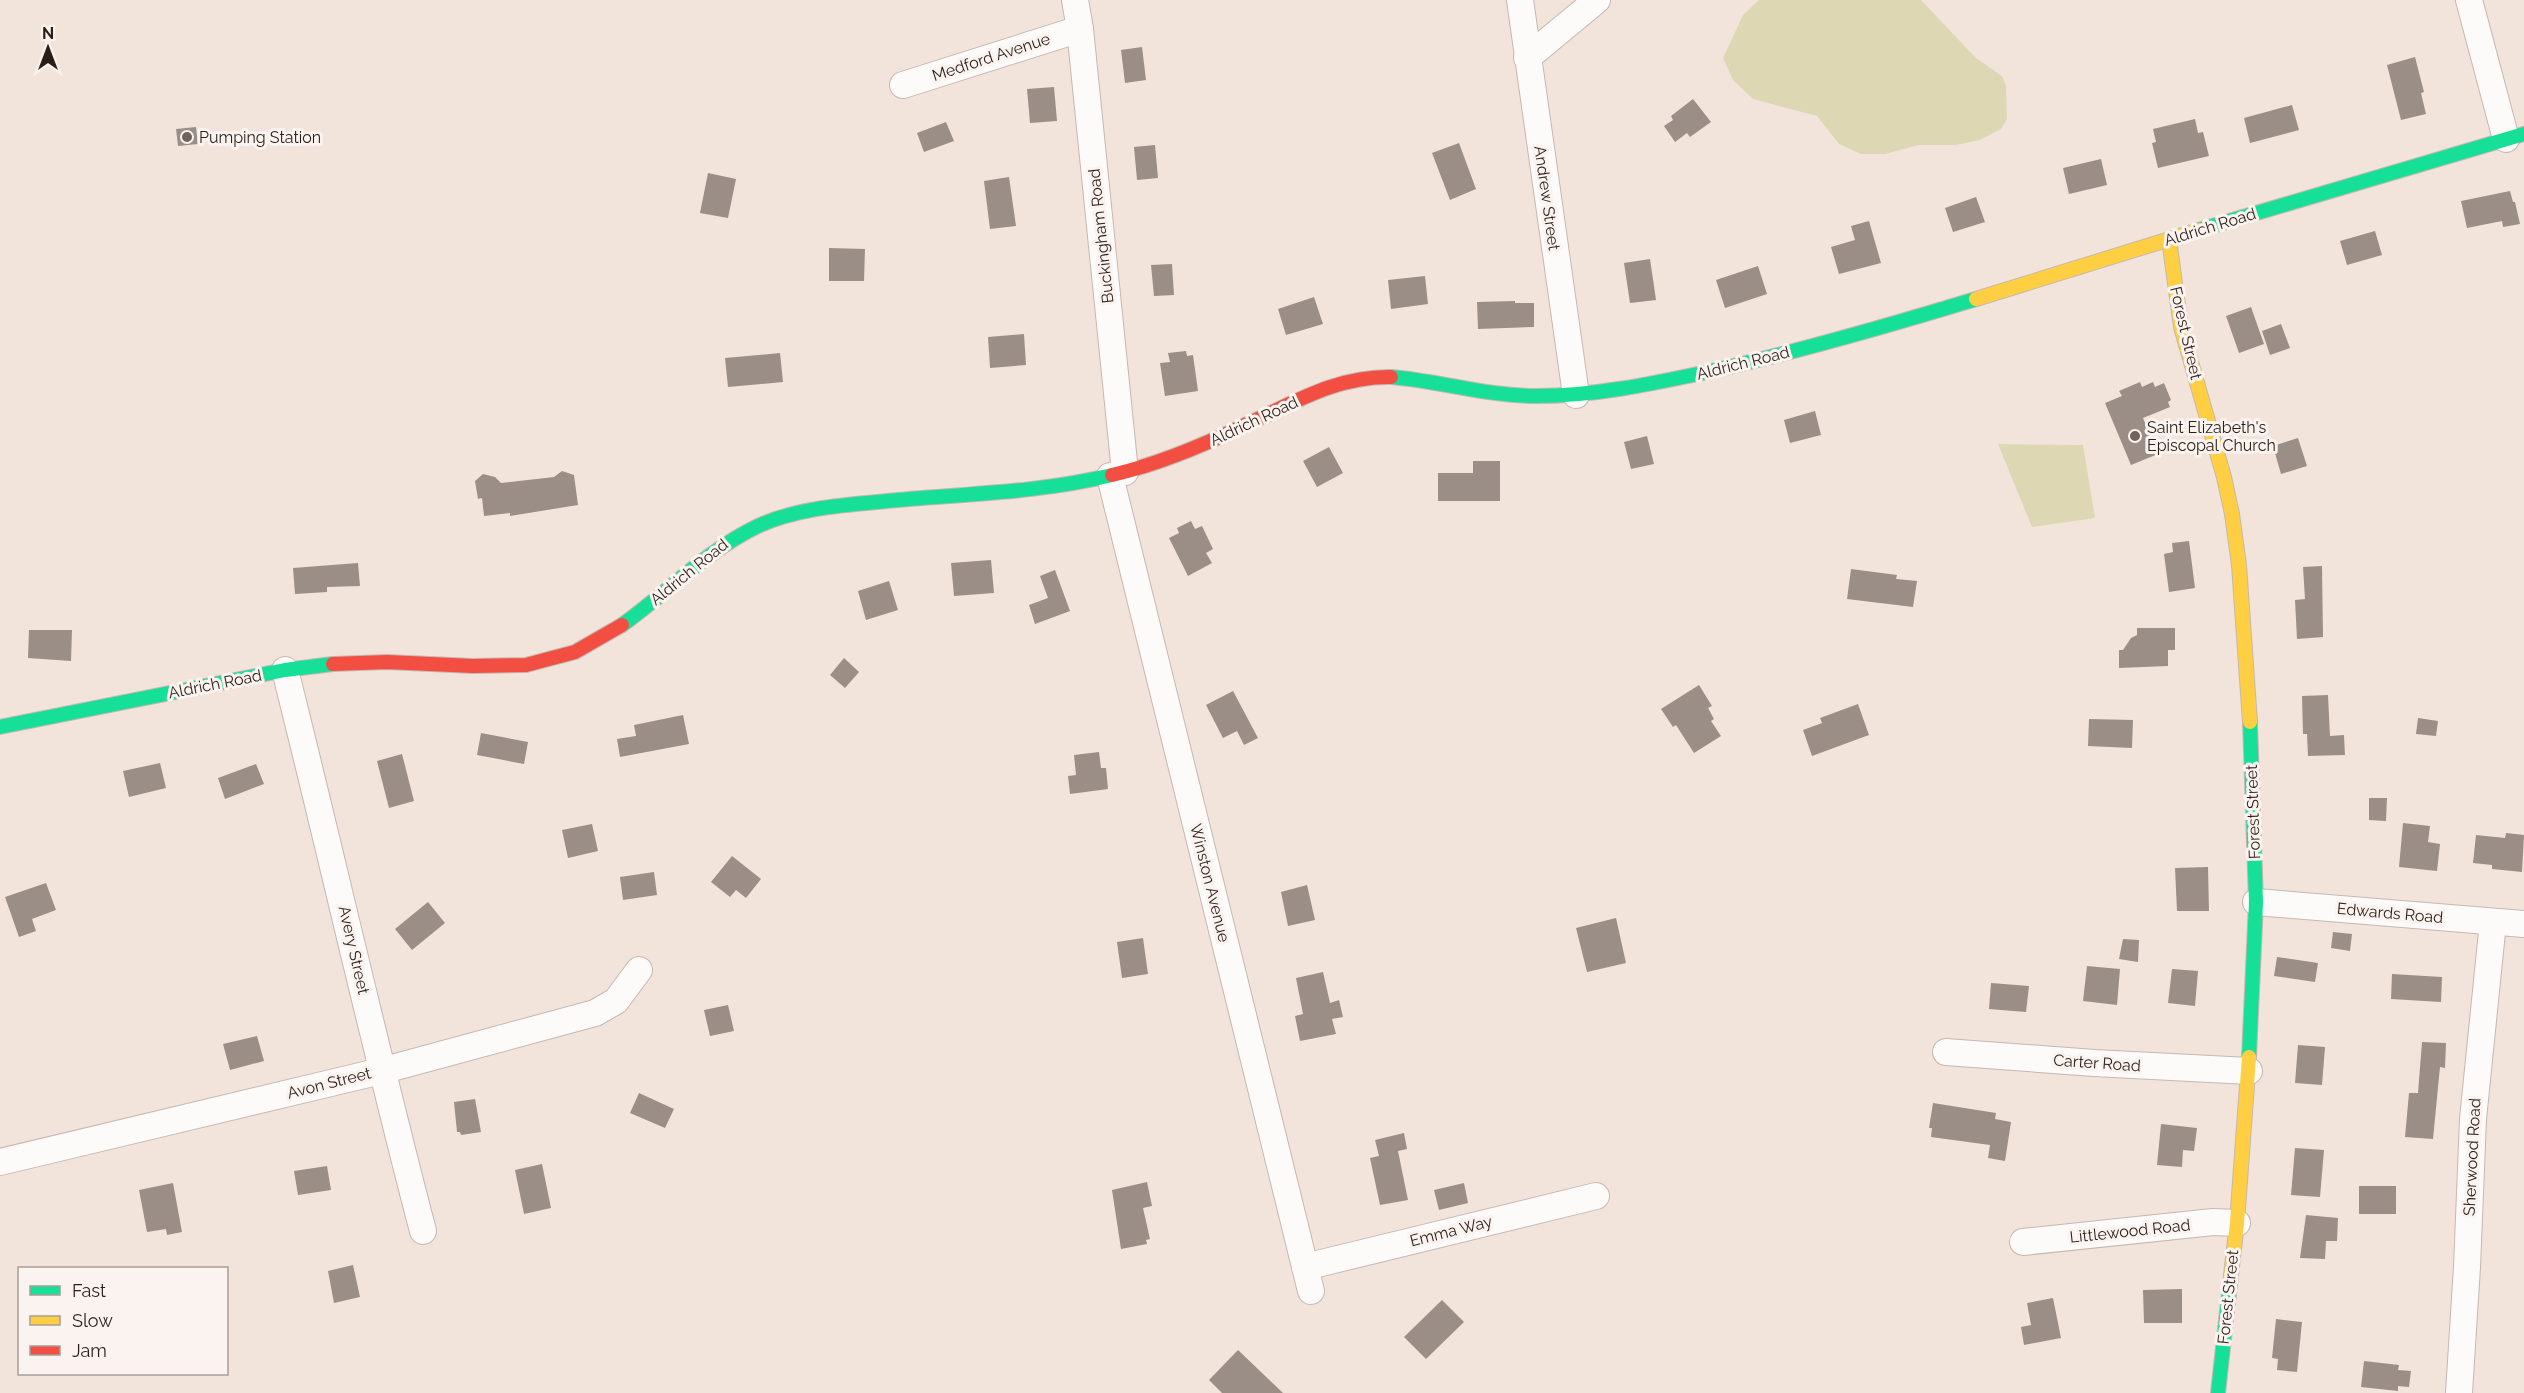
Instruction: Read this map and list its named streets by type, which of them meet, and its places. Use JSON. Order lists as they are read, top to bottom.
{
  "streets": {
    "street": [
      "Medford Avenue",
      "Andrew Street",
      "Aldrich Road",
      "Buckingham Road",
      "Forest Street",
      "Winston Avenue",
      "Edwards Road",
      "Avery Street",
      "Carter Road",
      "Avon Street",
      "Sherwood Road",
      "Emma Way",
      "Littlewood Road"
    ]
  },
  "crossings": [
    ["Medford Avenue", "Buckingham Road"],
    ["Andrew Street", "Aldrich Road"],
    ["Aldrich Road", "Buckingham Road"],
    ["Aldrich Road", "Forest Street"],
    ["Aldrich Road", "Winston Avenue"],
    ["Aldrich Road", "Avery Street"],
    ["Buckingham Road", "Winston Avenue"],
    ["Forest Street", "Edwards Road"],
    ["Forest Street", "Carter Road"],
    ["Forest Street", "Littlewood Road"],
    ["Winston Avenue", "Emma Way"],
    ["Edwards Road", "Sherwood Road"],
    ["Avery Street", "Avon Street"]
  ],
  "places": ["Pumping Station", "Saint Elizabeth's Episcopal Church"],
  "legend": ["Fast", "Slow", "Jam"],
  "north": "top"
}
